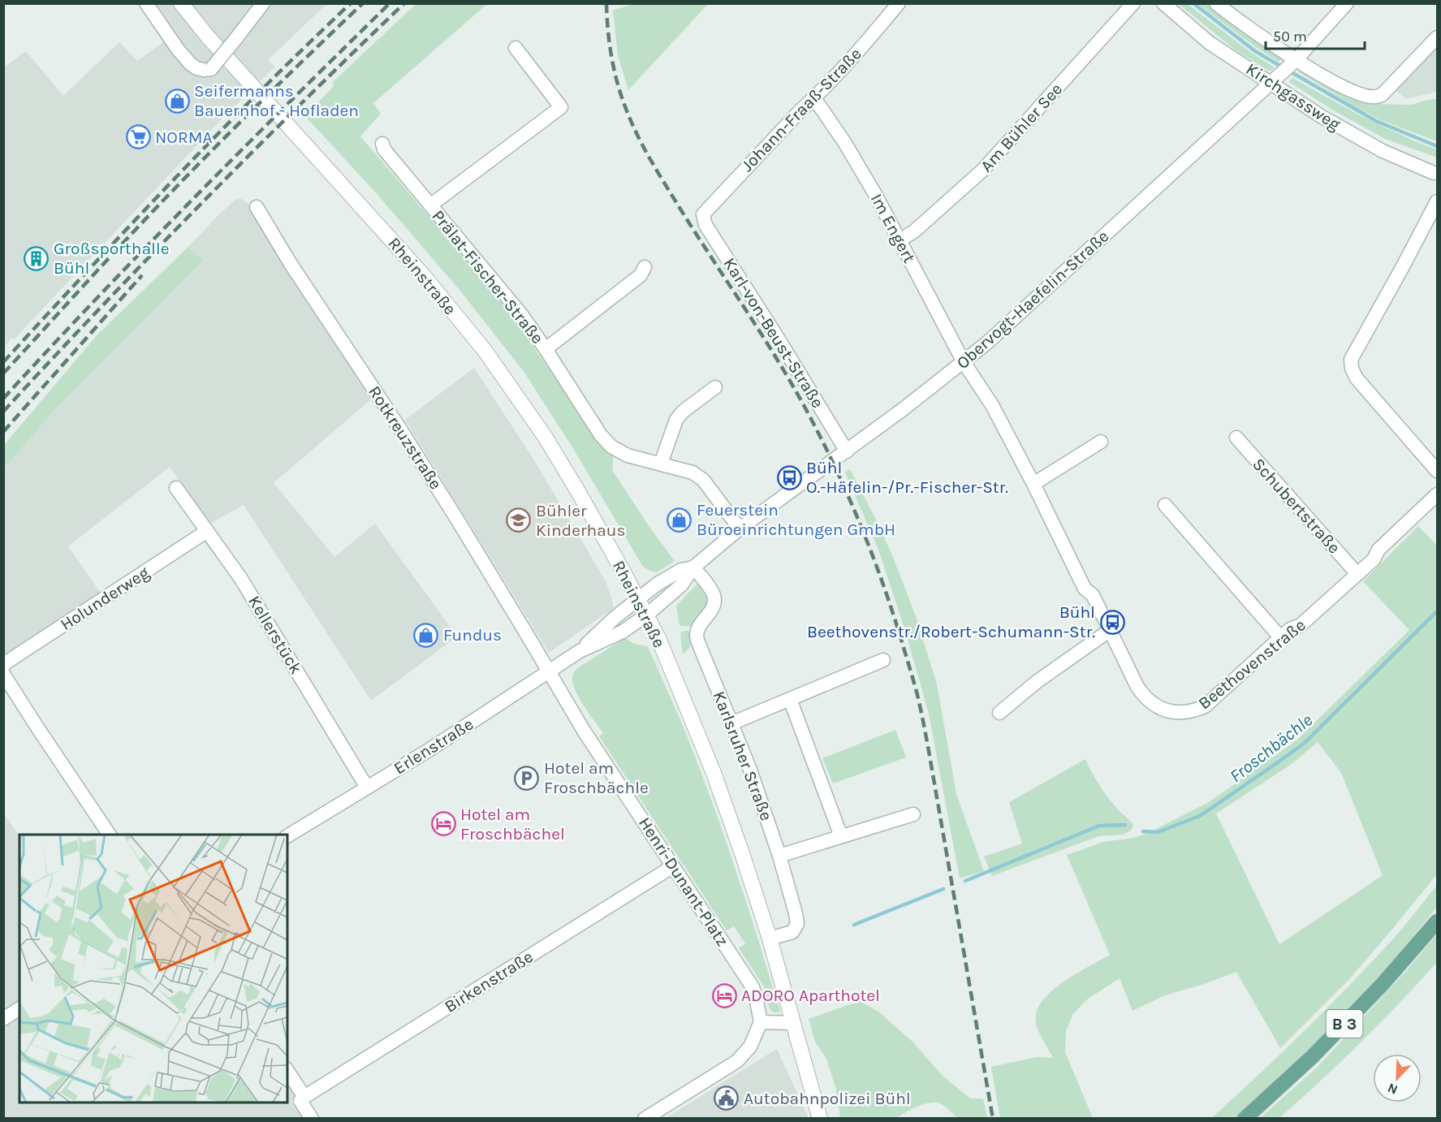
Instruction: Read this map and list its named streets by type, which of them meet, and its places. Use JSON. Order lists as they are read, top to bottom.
{
  "streets": {
    "main road": ["B 3"],
    "street": [
      "Kirchgassweg",
      "Johann-Fraaß-Straße",
      "Am Bühler See",
      "Im Engert",
      "Rheinstraße",
      "Prälat-Fischer-Straße",
      "Obervogt-Haefelin-Straße",
      "Karl-von-Beust-Straße",
      "Rotkreuzstraße",
      "Schubertstraße",
      "Holunderweg",
      "Kellerstück",
      "Beethovenstraße",
      "Erlenstraße",
      "Karlsruher Straße",
      "Henri-Dunant-Platz",
      "Birkenstraße"
    ]
  },
  "crossings": [
    ["Kirchgassweg", "Obervogt-Haefelin-Straße"],
    ["Johann-Fraaß-Straße", "Im Engert"],
    ["Johann-Fraaß-Straße", "Karl-von-Beust-Straße"],
    ["Am Bühler See", "Im Engert"],
    ["Im Engert", "Obervogt-Haefelin-Straße"],
    ["Im Engert", "Beethovenstraße"],
    ["Rheinstraße", "Obervogt-Haefelin-Straße"],
    ["Rheinstraße", "Erlenstraße"],
    ["Rheinstraße", "Karlsruher Straße"],
    ["Prälat-Fischer-Straße", "Obervogt-Haefelin-Straße"],
    ["Obervogt-Haefelin-Straße", "Karl-von-Beust-Straße"],
    ["Obervogt-Haefelin-Straße", "Beethovenstraße"],
    ["Obervogt-Haefelin-Straße", "Erlenstraße"],
    ["Obervogt-Haefelin-Straße", "Karlsruher Straße"],
    ["Rotkreuzstraße", "Erlenstraße"],
    ["Rotkreuzstraße", "Henri-Dunant-Platz"],
    ["Schubertstraße", "Beethovenstraße"],
    ["Holunderweg", "Kellerstück"],
    ["Kellerstück", "Erlenstraße"],
    ["Erlenstraße", "Henri-Dunant-Platz"],
    ["Henri-Dunant-Platz", "Birkenstraße"]
  ],
  "water": ["Froschbächle"],
  "places": {
    "shop": ["Seifermanns Bauernhof - Hofladen", "Feuerstein Büroeinrichtungen GmbH", "Fundus"],
    "supermarket": ["NORMA"],
    "building": ["Großsporthalle Bühl"],
    "bus stop": ["Bühl O.-Häfelin-/Pr.-Fischer-Str.", "Bühl Beethovenstr./Robert-Schumann-Str."],
    "school or university": ["Bühler Kinderhaus"],
    "parking": ["Hotel am Froschbächle"],
    "hotel": ["Hotel am Froschbächel", "ADORO Aparthotel"],
    "public building": ["Autobahnpolizei Bühl"]
  },
  "scale_bar": "50 m",
  "north": "bottom left"
}
